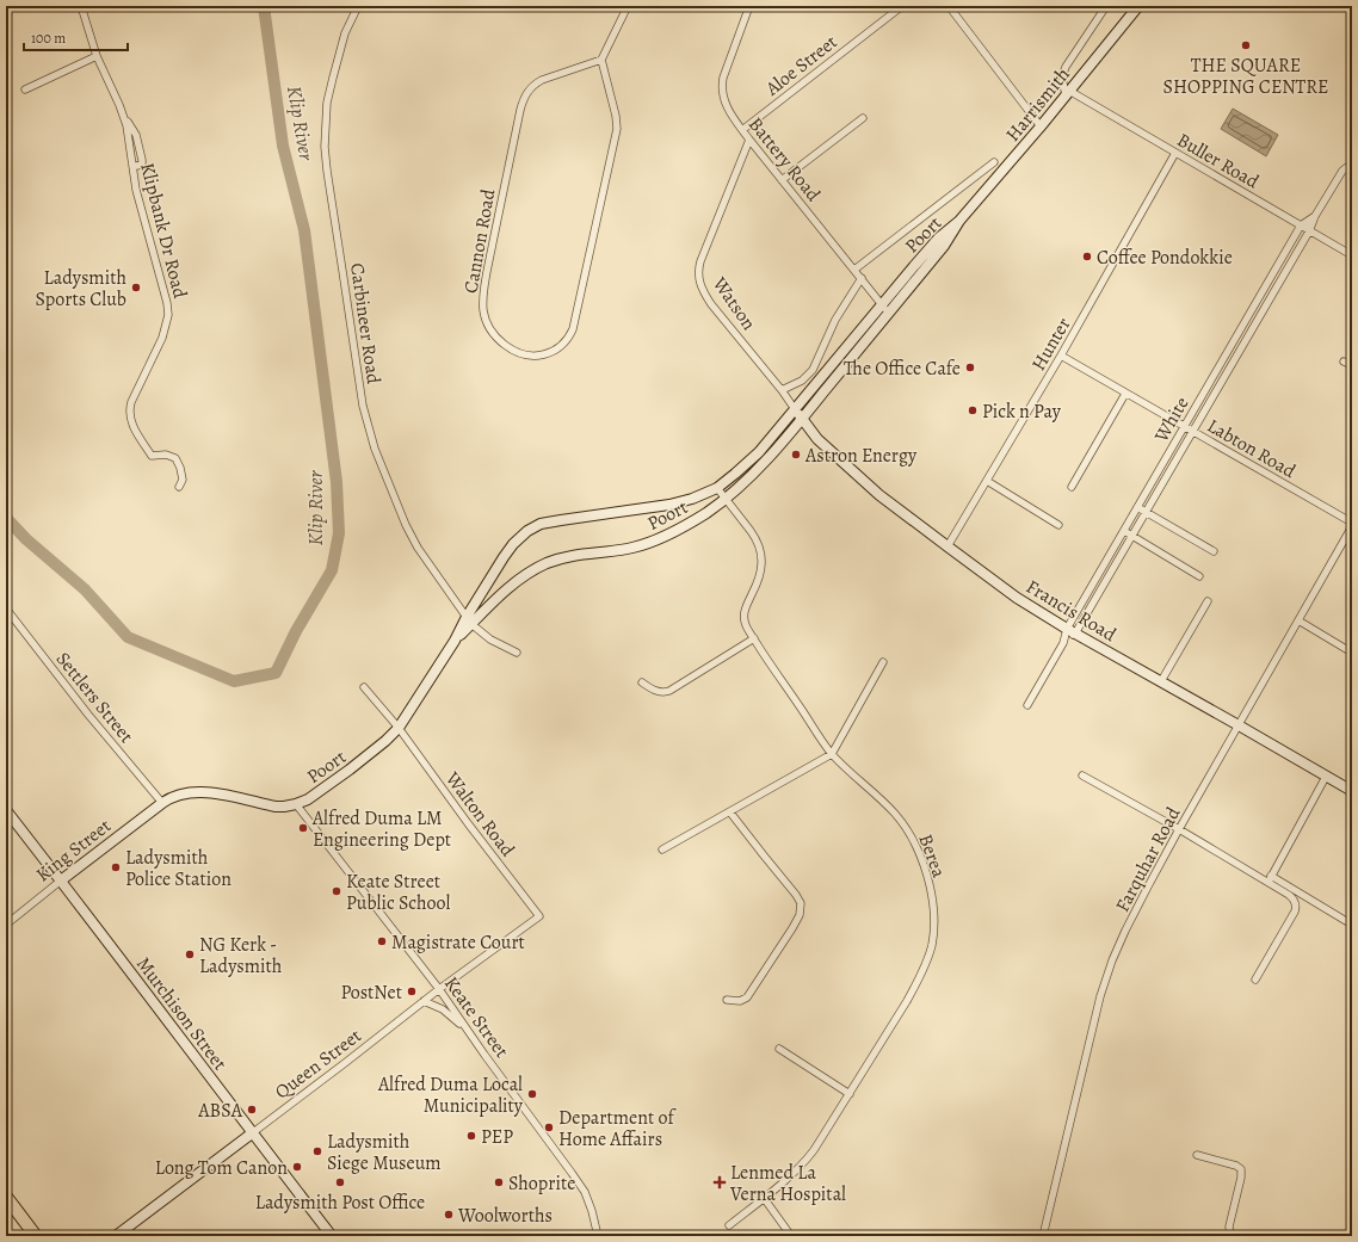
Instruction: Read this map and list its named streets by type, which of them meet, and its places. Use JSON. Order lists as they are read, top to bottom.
{
  "streets": {
    "street": [
      "Aloe Street",
      "Harrismith",
      "Battery Road",
      "Buller Road",
      "Klipbank Dr Road",
      "Poort",
      "Cannon Road",
      "Watson",
      "Carbineer Road",
      "Hunter",
      "White",
      "Labton Road",
      "Francis Road",
      "Settlers Street",
      "Walton Road",
      "King Street",
      "Berea",
      "Farquhar Road",
      "Murchison Street",
      "Keate Street",
      "Queen Street"
    ]
  },
  "crossings": [
    ["Aloe Street", "Battery Road"],
    ["Harrismith", "Buller Road"],
    ["Harrismith", "Poort"],
    ["Battery Road", "Poort"],
    ["Battery Road", "Watson"],
    ["Buller Road", "Hunter"],
    ["Buller Road", "White"],
    ["Poort", "Watson"],
    ["Poort", "Carbineer Road"],
    ["Poort", "Francis Road"],
    ["Poort", "Settlers Street"],
    ["Poort", "Walton Road"],
    ["Poort", "King Street"],
    ["Poort", "Berea"],
    ["Poort", "Keate Street"],
    ["Watson", "Francis Road"],
    ["Hunter", "Labton Road"],
    ["Hunter", "Francis Road"],
    ["White", "Labton Road"],
    ["White", "Francis Road"],
    ["Labton Road", "Farquhar Road"],
    ["Francis Road", "Farquhar Road"],
    ["Settlers Street", "King Street"],
    ["Walton Road", "Queen Street"],
    ["King Street", "Murchison Street"],
    ["Murchison Street", "Queen Street"],
    ["Keate Street", "Queen Street"]
  ],
  "water": ["Klip River"],
  "places": {
    "other": [
      "THE SQUARE SHOPPING CENTRE",
      "Coffee Pondokkie",
      "Ladysmith Sports Club",
      "The Office Cafe",
      "Pick n Pay",
      "Astron Energy",
      "Alfred Duma LM Engineering Dept",
      "Ladysmith Police Station",
      "Keate Street Public School",
      "Magistrate Court",
      "NG Kerk - Ladysmith",
      "PostNet",
      "Alfred Duma Local Municipality",
      "ABSA",
      "Department of Home Affairs",
      "PEP",
      "Ladysmith Siege Museum",
      "Long Tom Canon",
      "Ladysmith Post Office",
      "Shoprite",
      "Woolworths"
    ],
    "health": ["Lenmed La Verna Hospital"]
  },
  "scale_bar": "100 m"
}
